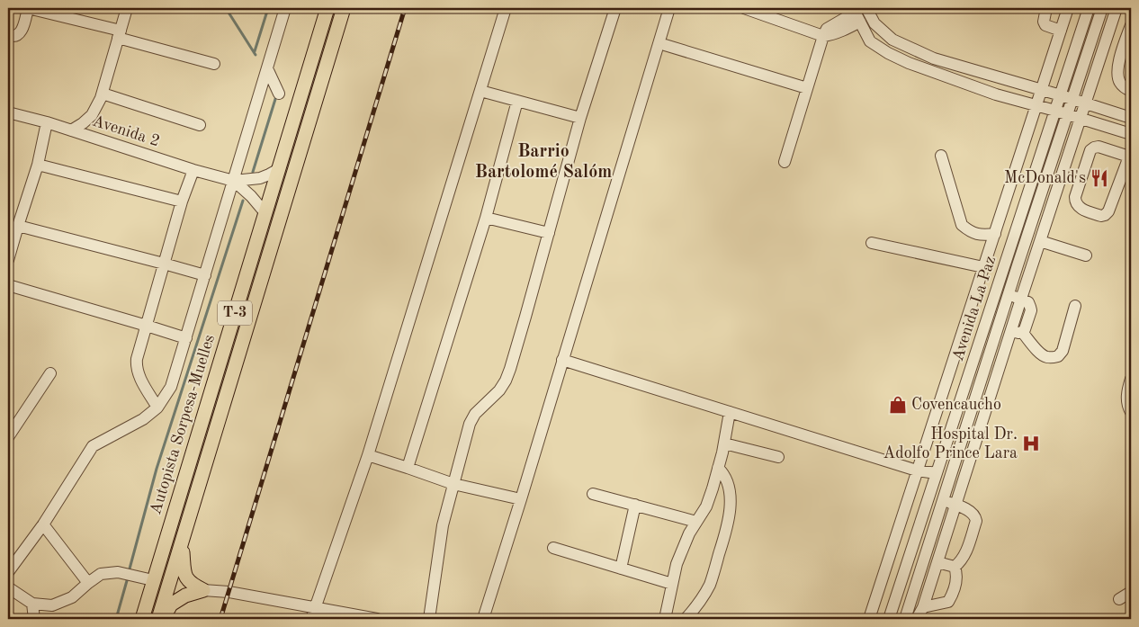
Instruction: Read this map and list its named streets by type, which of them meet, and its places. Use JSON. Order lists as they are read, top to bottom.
{
  "streets": {
    "main road": ["T-3", "Autopista Sorpesa-Muelles"],
    "street": ["Avenida 2", "Avenida La Paz"]
  },
  "districts": ["Barrio Bartolomé Salóm"],
  "places": {
    "restaurant": ["McDonald's"],
    "shop": ["Covencaucho"],
    "hospital": ["Hospital Dr. Adolfo Prince Lara"]
  }
}
